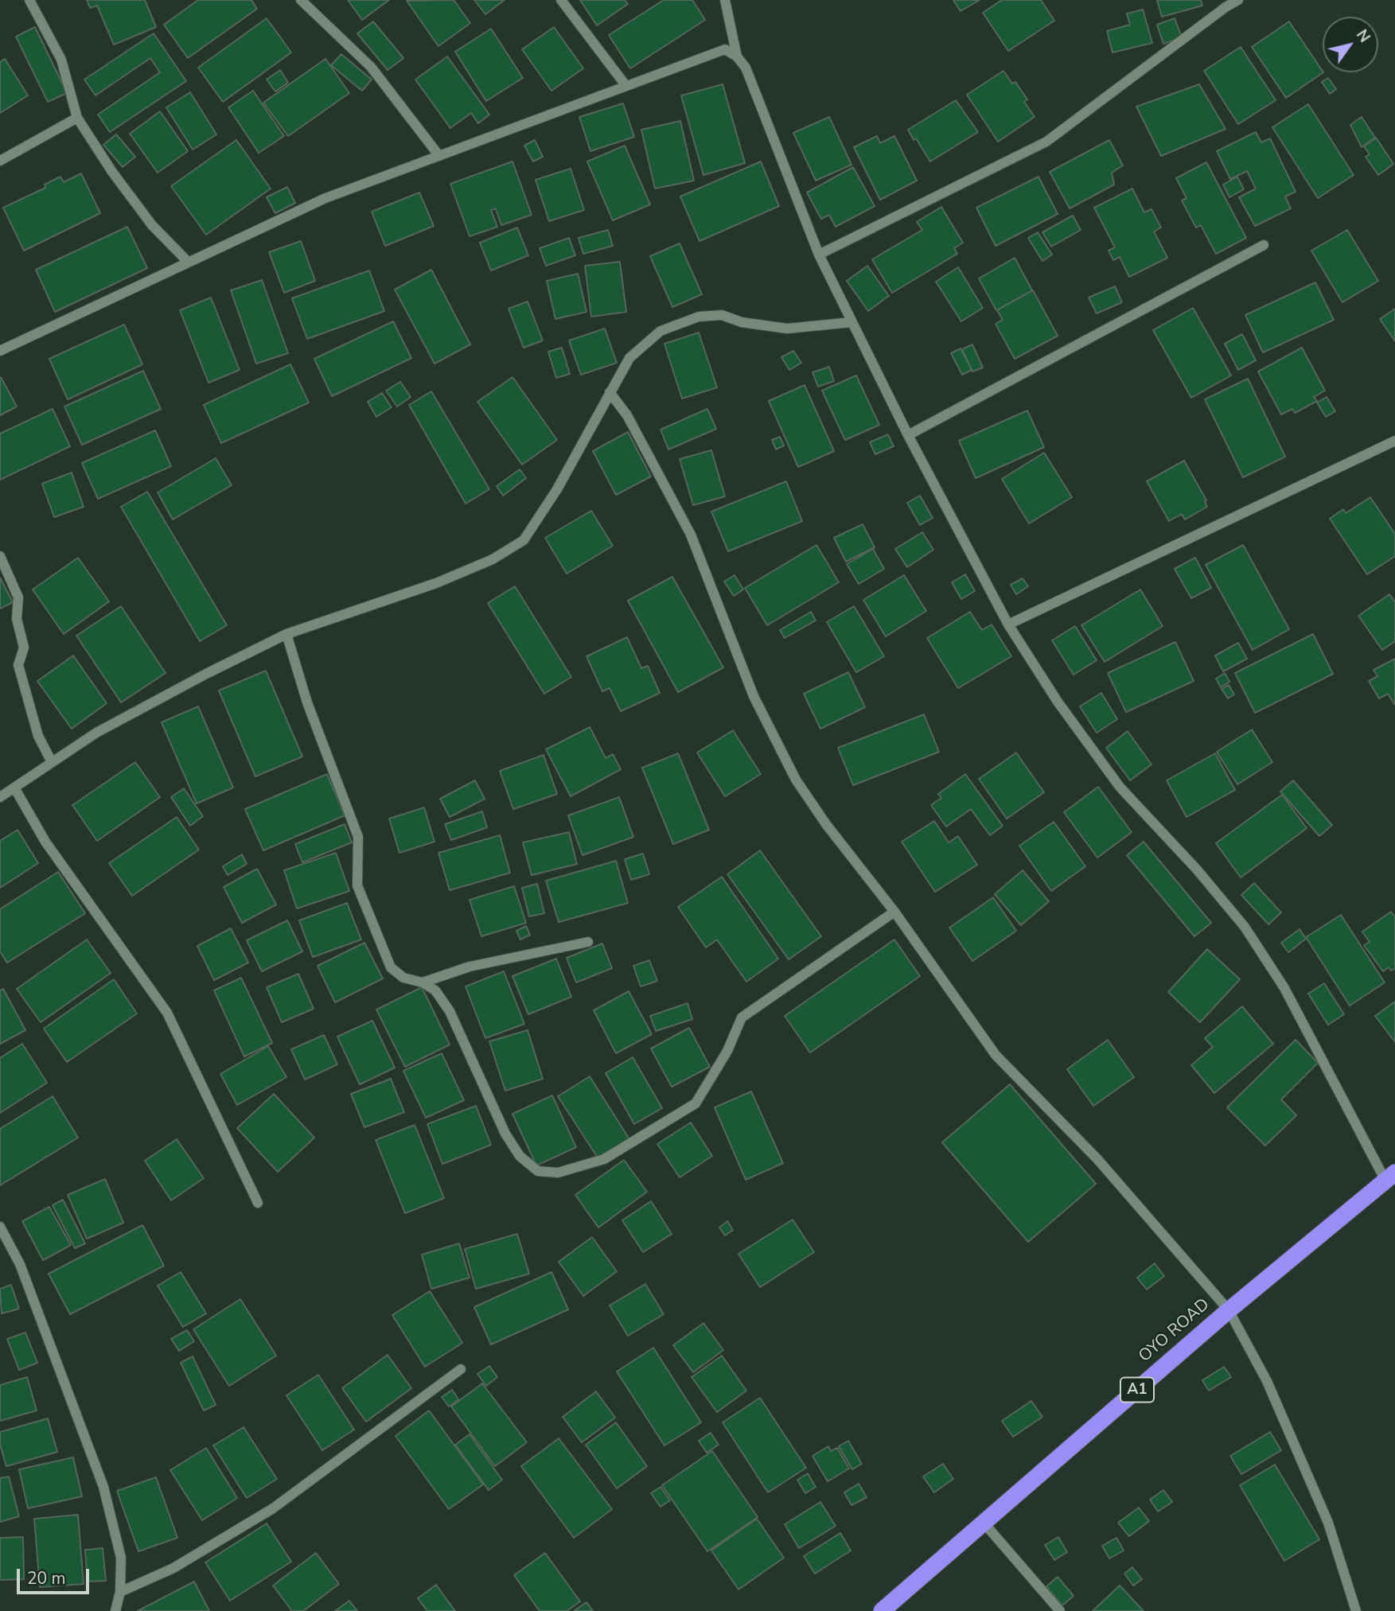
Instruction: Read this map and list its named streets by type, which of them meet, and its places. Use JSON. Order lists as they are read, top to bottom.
{
  "streets": {
    "highway": ["OYO ROAD", "A1"]
  },
  "scale_bar": "20 m",
  "north": "top right"
}
